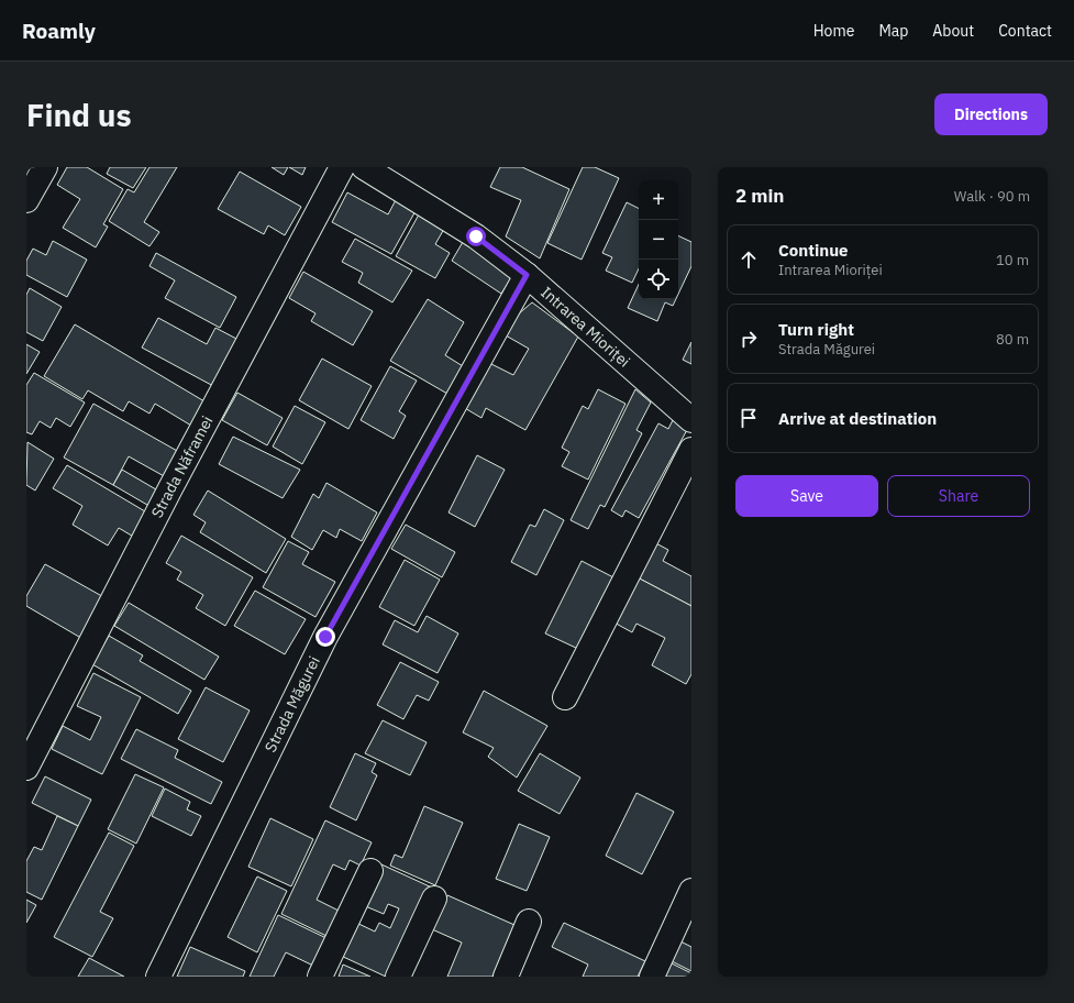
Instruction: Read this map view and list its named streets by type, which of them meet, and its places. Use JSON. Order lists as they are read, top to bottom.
{
  "streets": {
    "street": ["Intrarea Mioriței", "Strada Năframei", "Strada Măgurei"]
  },
  "crossings": [
    ["Intrarea Mioriței", "Strada Măgurei"]
  ],
  "page": {
    "header": "Roamly",
    "nav": [
      "Home",
      "Map",
      "About",
      "Contact"
    ],
    "buttons": [
      "Directions",
      ["Save", "Share"]
    ],
    "title": "Find us",
    "heading": ["2 min", "Walk · 90 m"],
    "map_buttons": ["+", "−"],
    "list": [
      ["Continue", "Intrarea Mioriței", "10 m"],
      ["Turn right", "Strada Măgurei", "80 m"],
      "Arrive at destination"
    ]
  }
}
